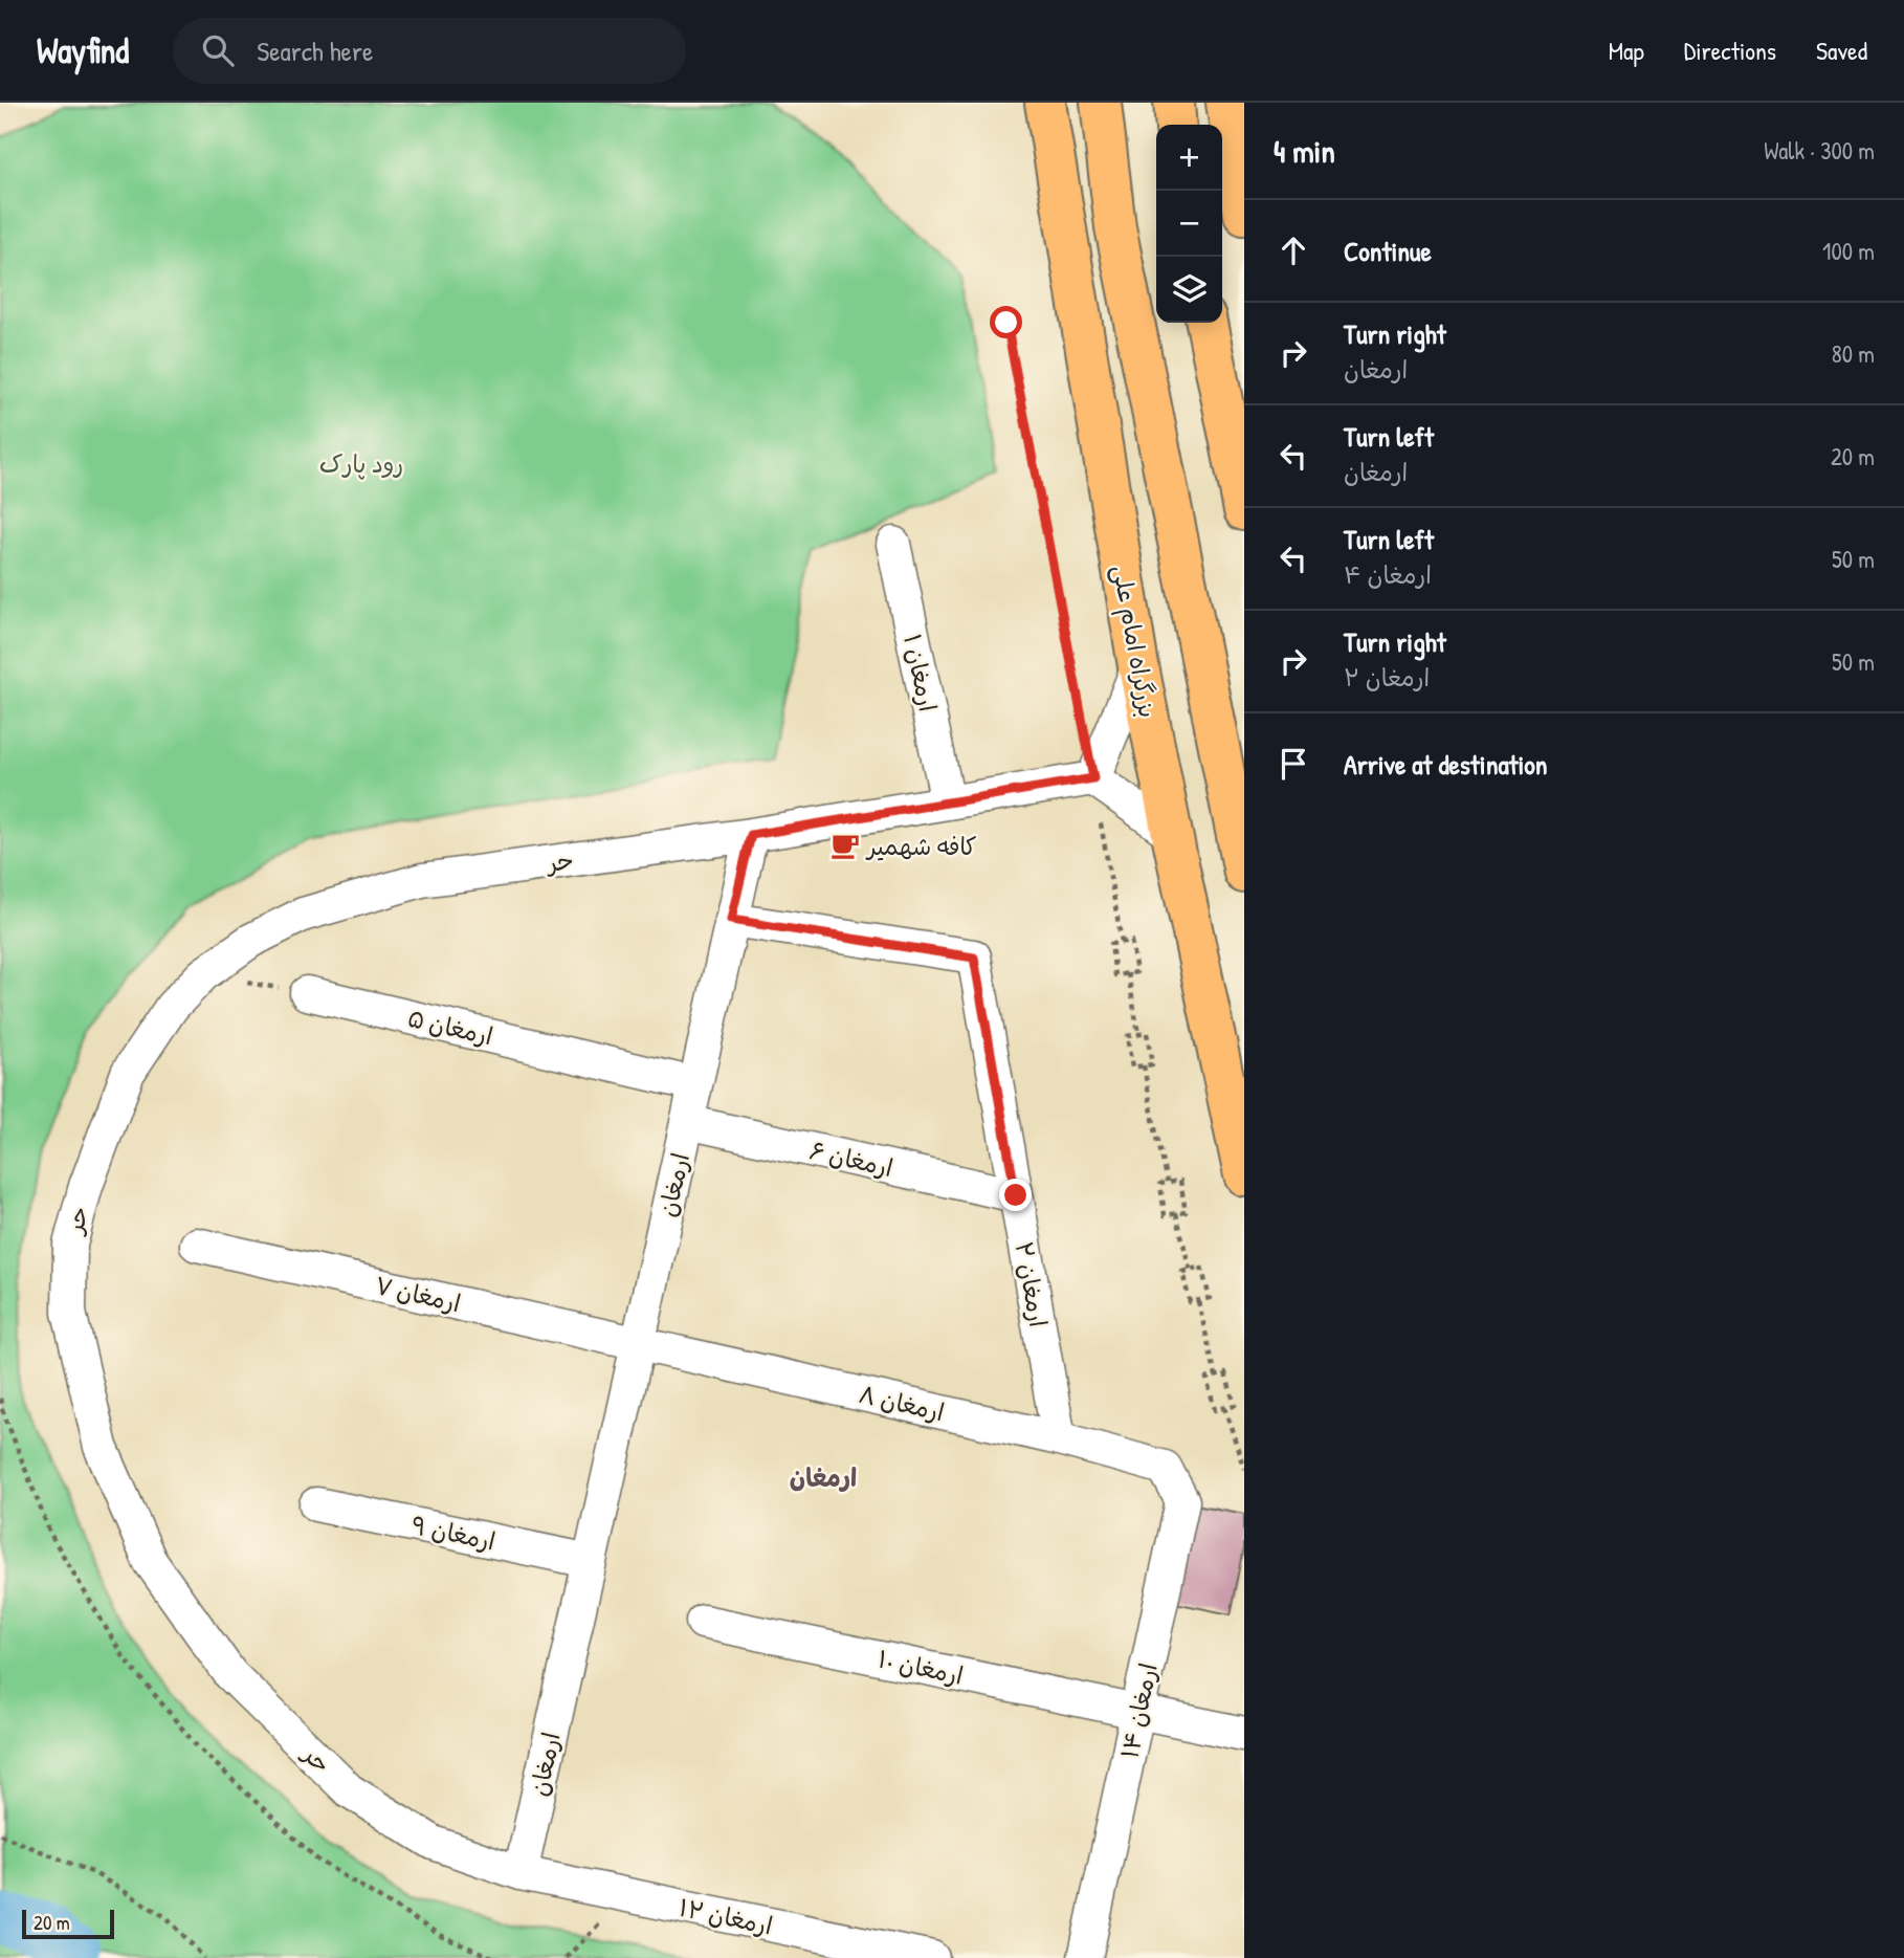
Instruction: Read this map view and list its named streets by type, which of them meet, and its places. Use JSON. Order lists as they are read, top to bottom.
{
  "streets": {
    "highway": ["بزرگراه امام علی"],
    "street": [
      "ارمغان ۱",
      "حر",
      "ارمغان ۵",
      "ارمغان ۶",
      "ارمغان",
      "ارمغان ۲",
      "ارمغان ۷",
      "ارمغان ۸",
      "ارمغان ۹",
      "ارمغان ۱۰",
      "ارمغان ۱۴",
      "ارمغان ۱۲"
    ]
  },
  "crossings": [
    ["حر", "ارمغان"],
    ["حر", "ارمغان ۱۲"],
    ["ارمغان ۵", "ارمغان"],
    ["ارمغان ۶", "ارمغان"],
    ["ارمغان ۶", "ارمغان ۲"],
    ["ارمغان", "ارمغان ۲"],
    ["ارمغان", "ارمغان ۷"],
    ["ارمغان", "ارمغان ۸"],
    ["ارمغان", "ارمغان ۹"],
    ["ارمغان", "ارمغان ۱۲"],
    ["ارمغان ۲", "ارمغان ۸"],
    ["ارمغان ۷", "ارمغان ۸"],
    ["ارمغان ۸", "ارمغان ۱۴"],
    ["ارمغان ۱۰", "ارمغان ۱۴"]
  ],
  "districts": ["ارمغان"],
  "parks": ["رود پارک"],
  "places": {
    "cafe": ["كافه شهمير"]
  },
  "scale_bar": "20 m",
  "page": {
    "header": "Wayfind",
    "search": "Search here",
    "nav": ["Map", "Directions", "Saved"],
    "heading": ["4 min", "Walk · 300 m"],
    "map_buttons": ["+", "−"],
    "list": [
      ["Continue", "100 m"],
      ["Turn right", "ارمغان", "80 m"],
      ["Turn left", "ارمغان", "20 m"],
      ["Turn left", "ارمغان ۴", "50 m"],
      ["Turn right", "ارمغان ۲", "50 m"],
      "Arrive at destination"
    ],
    "scale": "20 m"
  }
}
